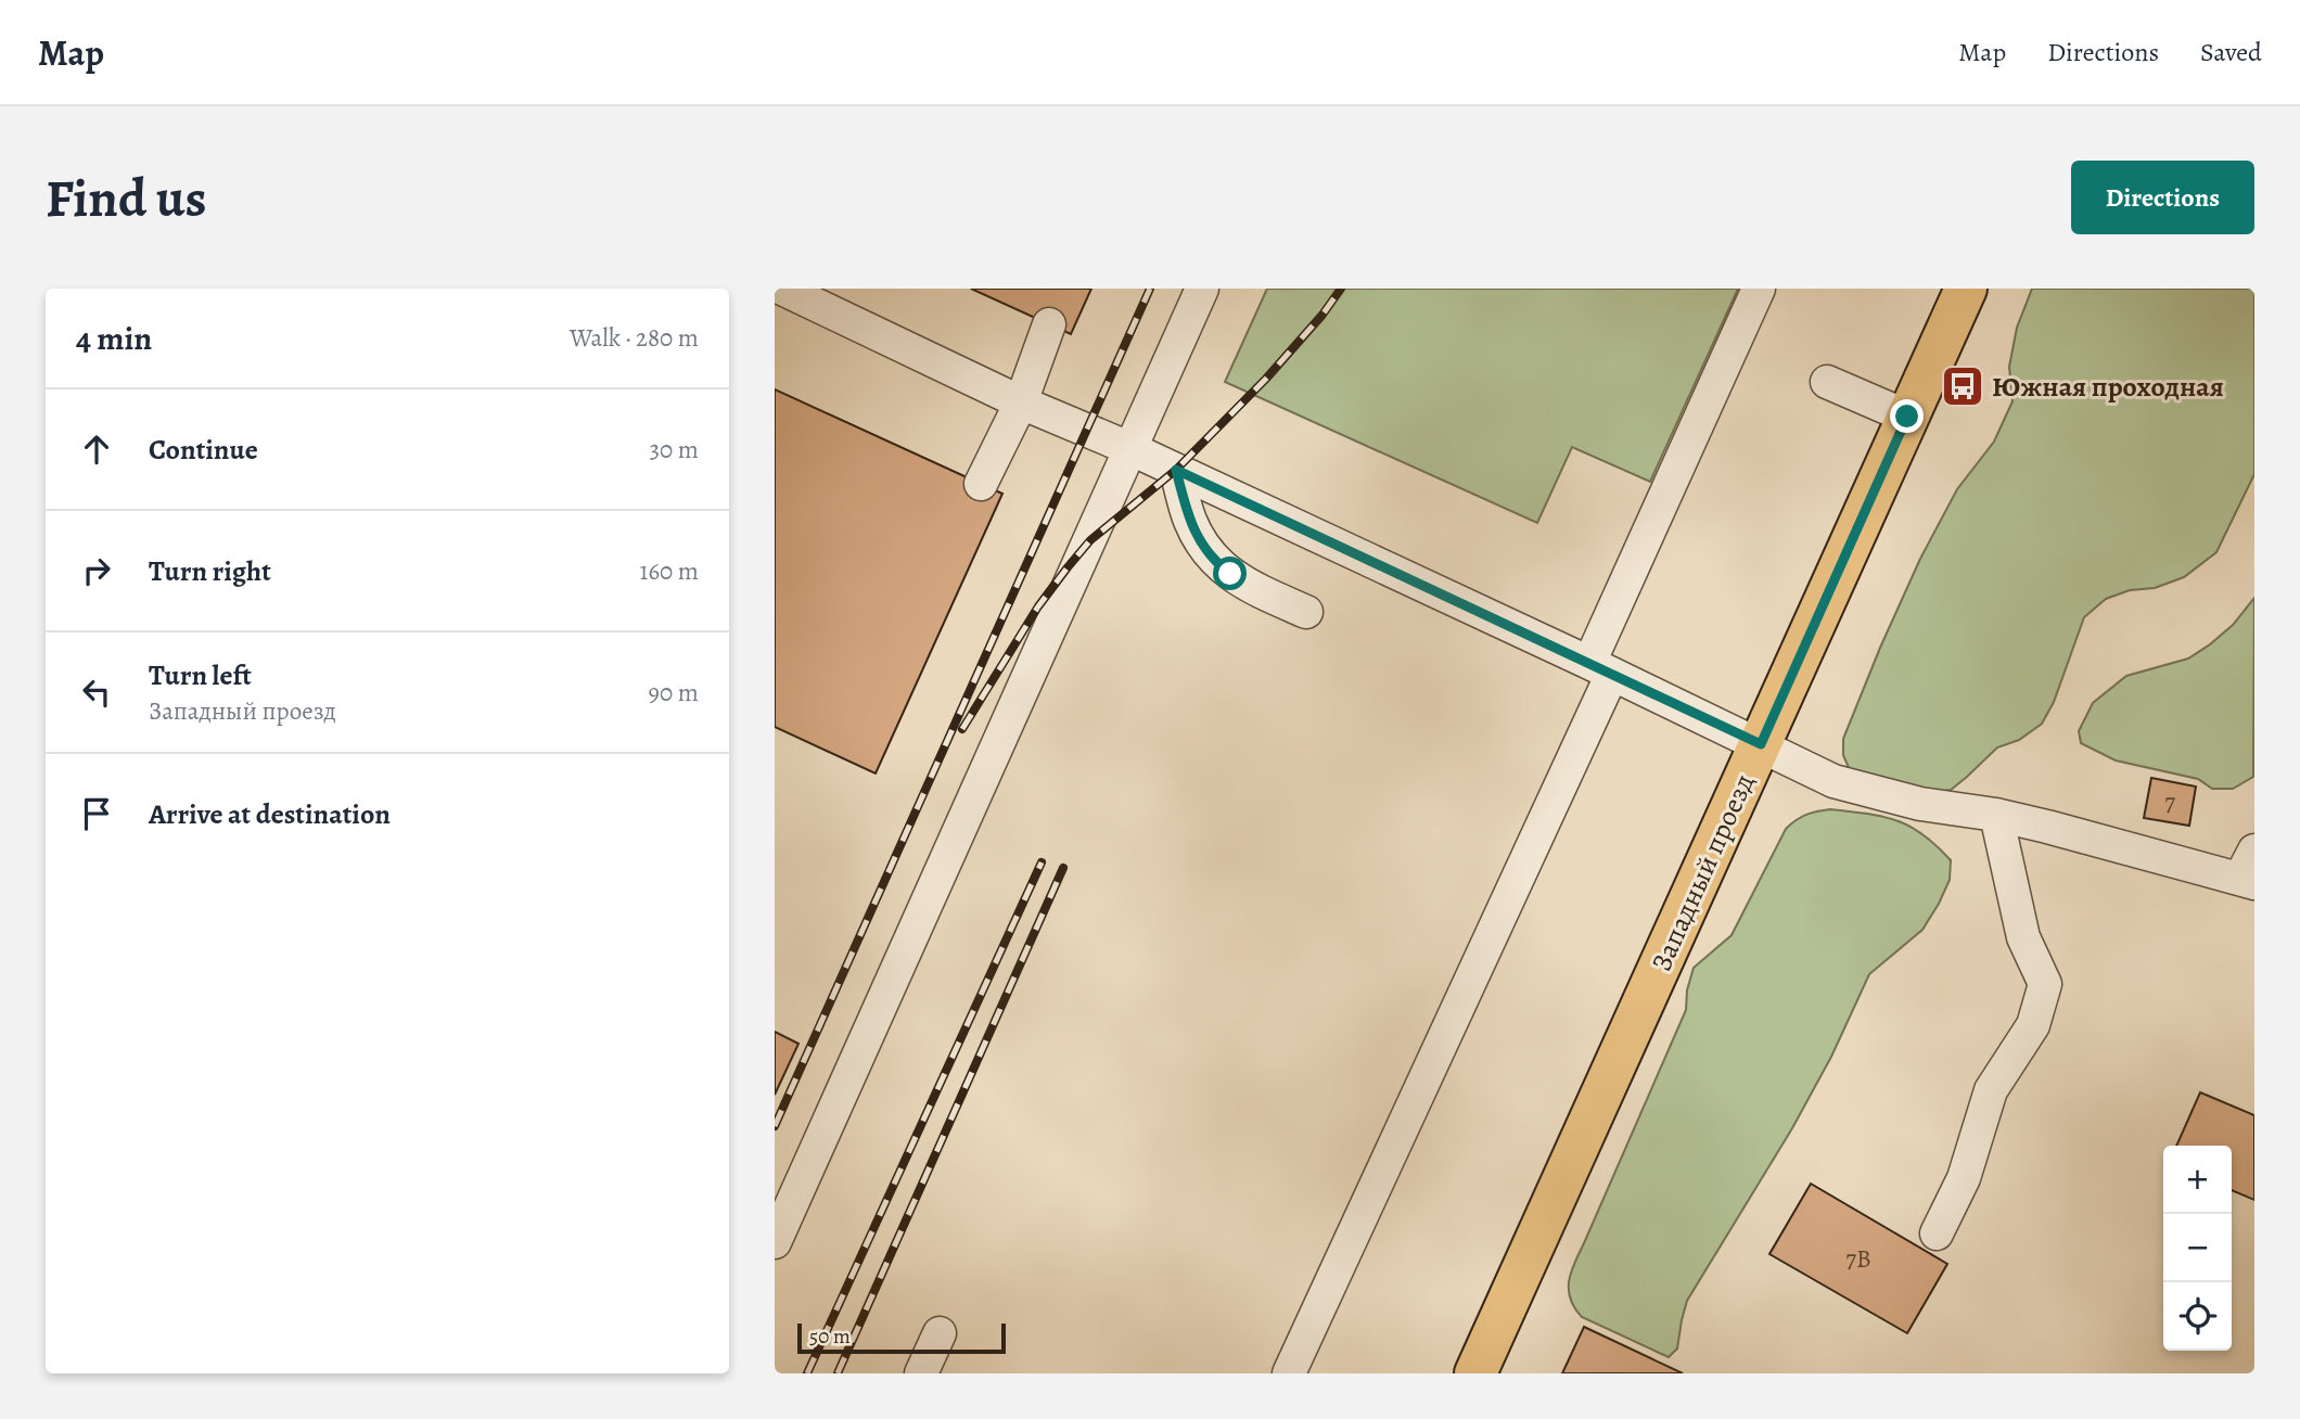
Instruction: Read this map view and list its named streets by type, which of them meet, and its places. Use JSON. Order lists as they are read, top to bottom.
{
  "streets": {
    "main road": ["Западный проезд"]
  },
  "places": {
    "bus stop": ["Южная проходная"]
  },
  "house_numbers": ["7", "7В"],
  "scale_bar": "50 m",
  "page": {
    "header": "Map",
    "nav": ["Map", "Directions", "Saved"],
    "buttons": "Directions",
    "title": "Find us",
    "heading": ["4 min", "Walk · 280 m"],
    "list": [
      ["Continue", "30 m"],
      ["Turn right", "160 m"],
      ["Turn left", "Западный проезд", "90 m"],
      "Arrive at destination"
    ],
    "map_buttons": ["+", "−"],
    "scale": "50 m"
  }
}
